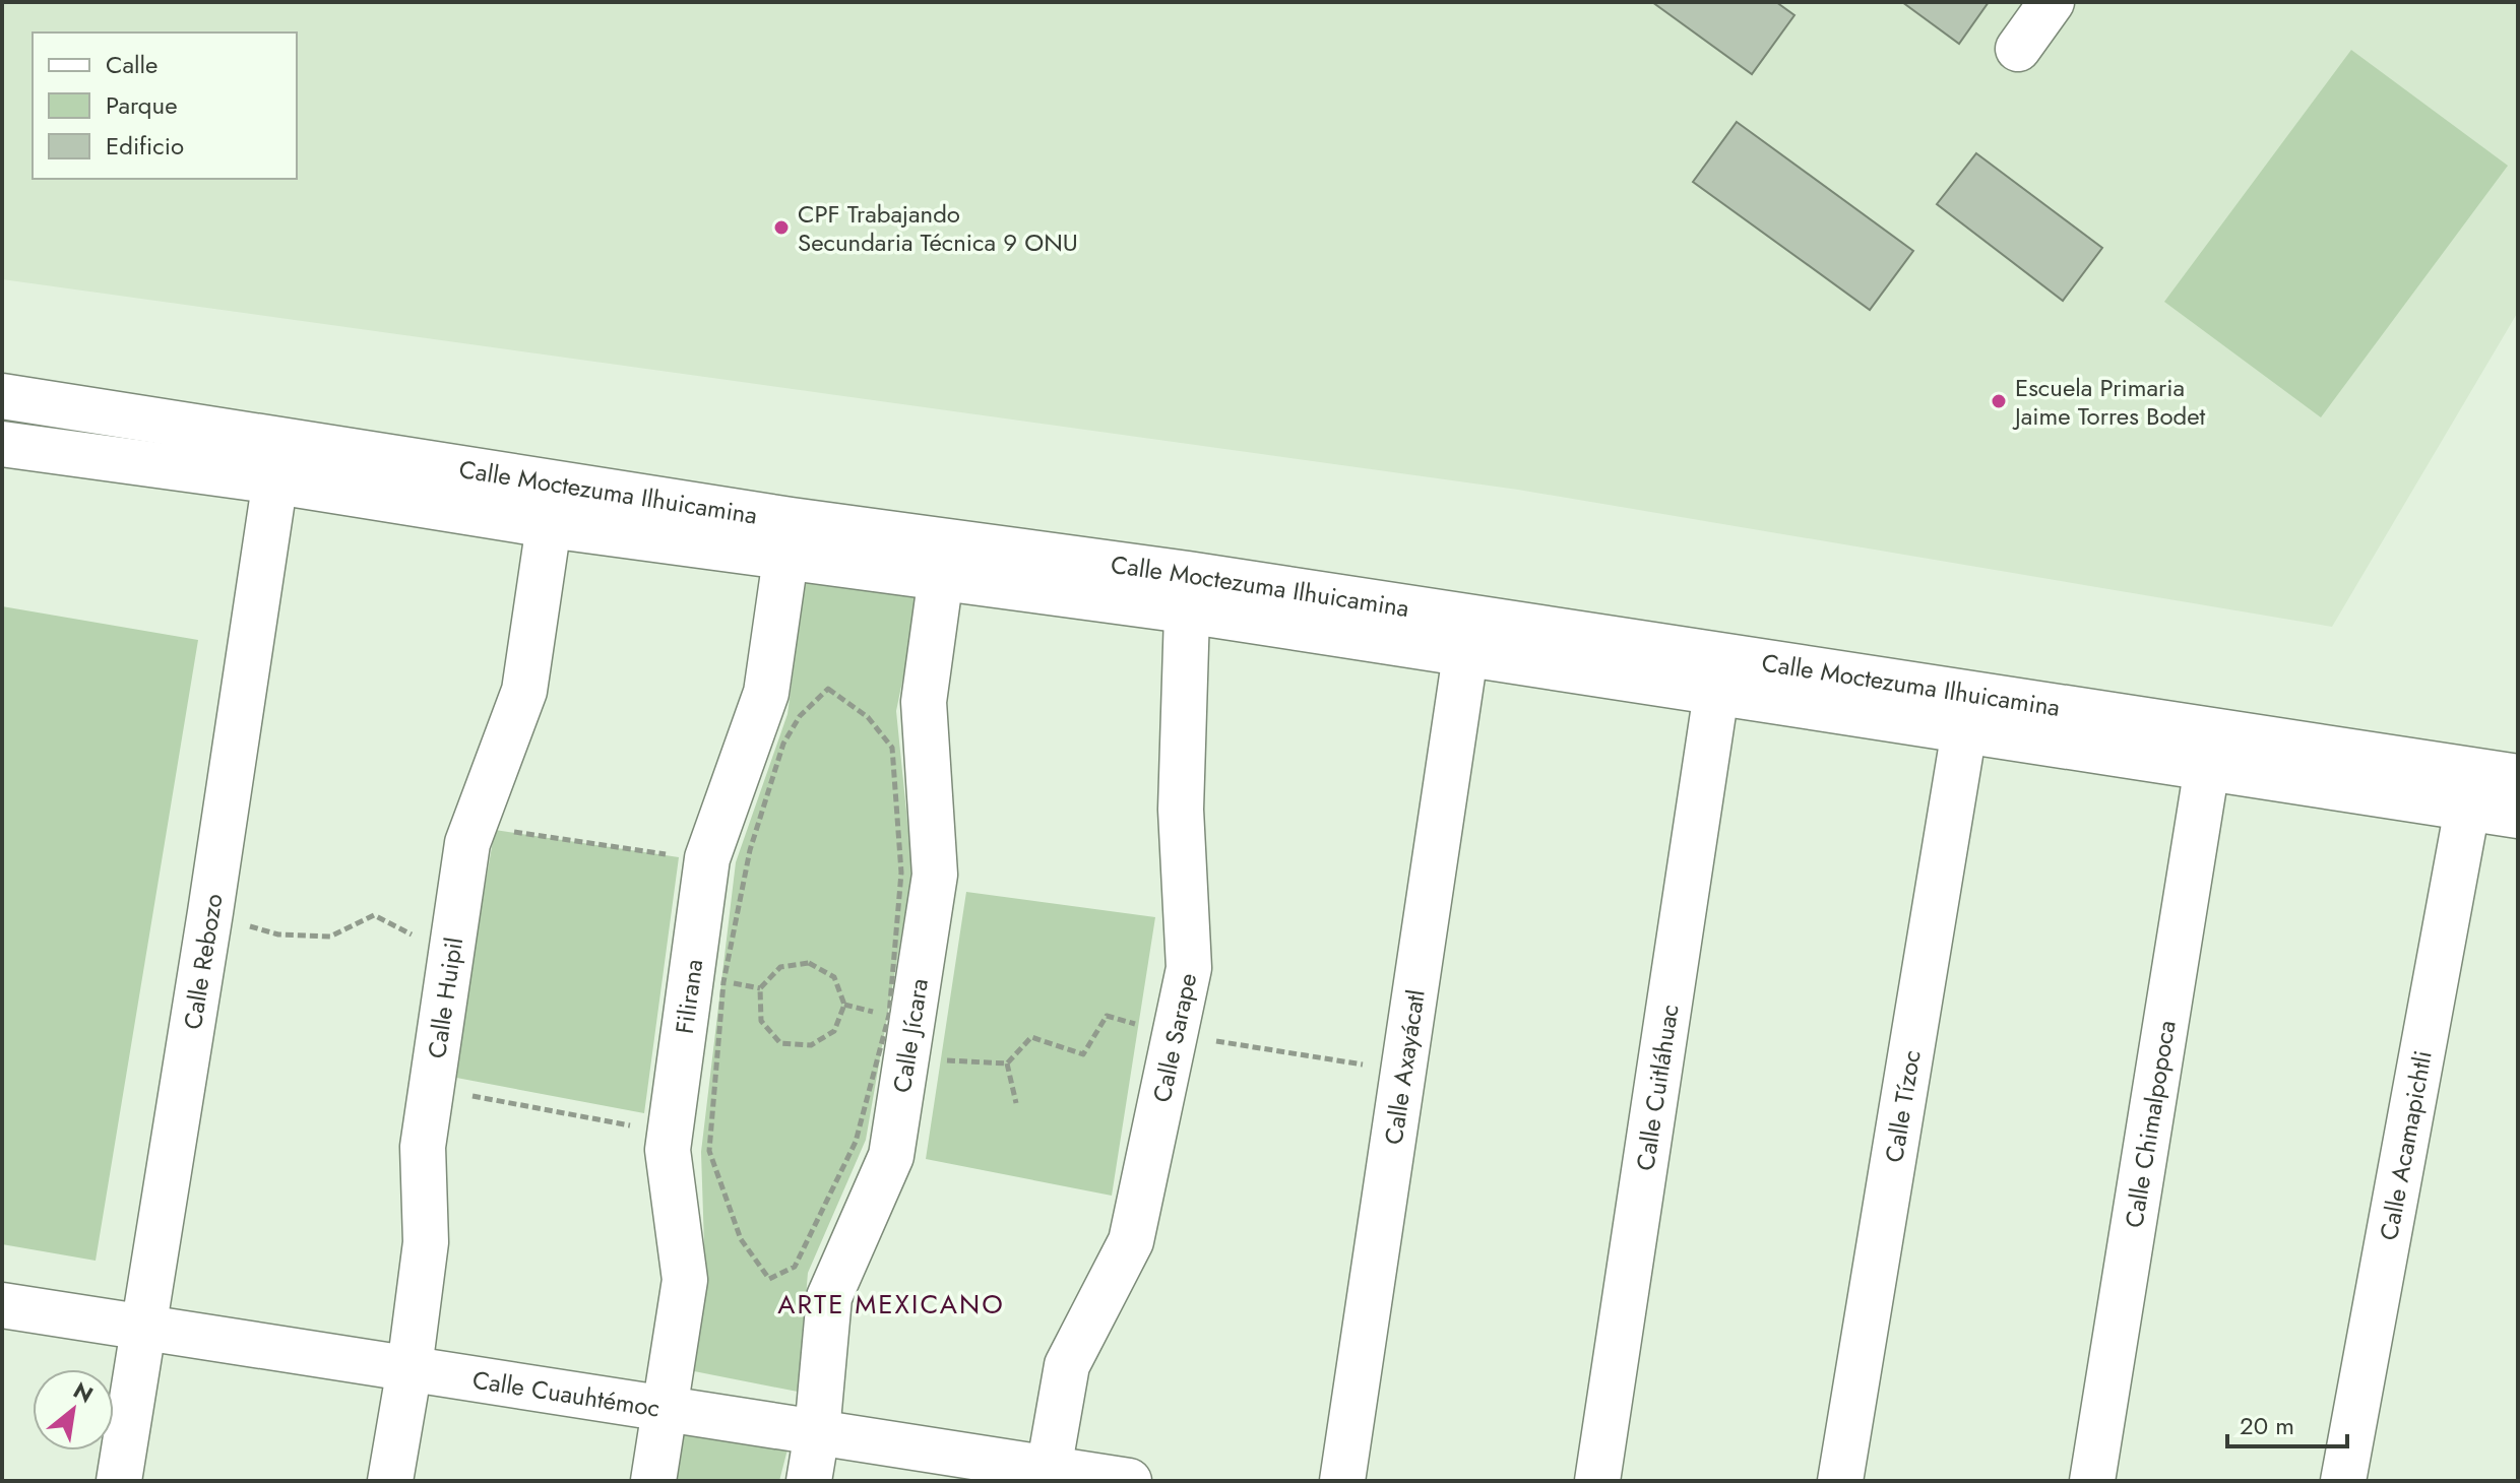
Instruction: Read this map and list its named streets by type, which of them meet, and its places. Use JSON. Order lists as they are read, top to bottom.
{
  "streets": {
    "street": [
      "Calle Moctezuma Ilhuicamina",
      "Calle Rebozo",
      "Filirana",
      "Calle Huipil",
      "Calle Jícara",
      "Calle Sarape",
      "Calle Axayácatl",
      "Calle Cuitláhuac",
      "Calle Tízoc",
      "Calle Chimalpopoca",
      "Calle Acamapichtli",
      "Calle Cuauhtémoc"
    ]
  },
  "crossings": [
    ["Calle Moctezuma Ilhuicamina", "Calle Rebozo"],
    ["Calle Moctezuma Ilhuicamina", "Filirana"],
    ["Calle Moctezuma Ilhuicamina", "Calle Huipil"],
    ["Calle Moctezuma Ilhuicamina", "Calle Jícara"],
    ["Calle Moctezuma Ilhuicamina", "Calle Sarape"],
    ["Calle Moctezuma Ilhuicamina", "Calle Axayácatl"],
    ["Calle Moctezuma Ilhuicamina", "Calle Cuitláhuac"],
    ["Calle Moctezuma Ilhuicamina", "Calle Tízoc"],
    ["Calle Moctezuma Ilhuicamina", "Calle Chimalpopoca"],
    ["Calle Moctezuma Ilhuicamina", "Calle Acamapichtli"],
    ["Calle Rebozo", "Calle Cuauhtémoc"],
    ["Filirana", "Calle Cuauhtémoc"],
    ["Calle Huipil", "Calle Cuauhtémoc"],
    ["Calle Jícara", "Calle Cuauhtémoc"],
    ["Calle Sarape", "Calle Cuauhtémoc"]
  ],
  "districts": ["ARTE MEXICANO"],
  "places": ["CPF Trabajando Secundaria Técnica 9 ONU", "Escuela Primaria Jaime Torres Bodet"],
  "legend": ["Calle", "Parque", "Edificio"],
  "scale_bar": "20 m",
  "north": "top right"
}
